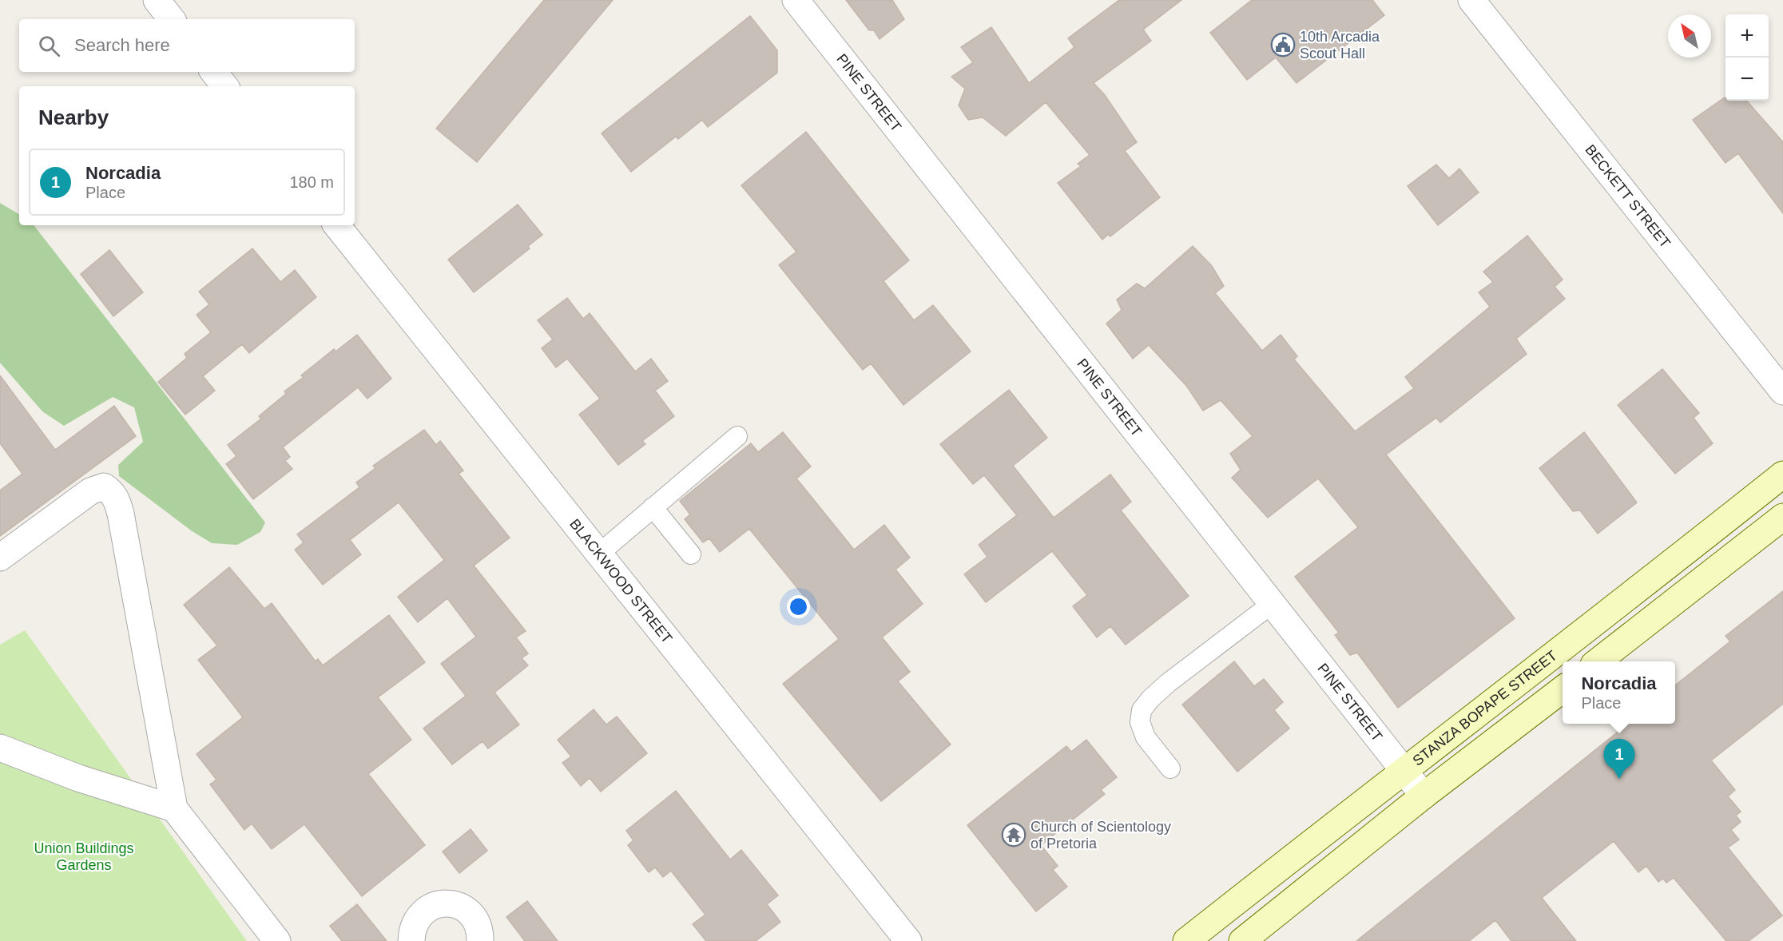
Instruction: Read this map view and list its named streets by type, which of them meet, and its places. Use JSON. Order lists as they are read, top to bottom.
{
  "streets": {
    "main road": ["STANZA BOPAPE STREET"],
    "street": ["PINE STREET", "BECKETT STREET", "BLACKWOOD STREET"]
  },
  "crossings": [
    ["PINE STREET", "STANZA BOPAPE STREET"]
  ],
  "parks": ["Union Buildings Gardens"],
  "places": {
    "public building": ["10th Arcadia Scout Hall"],
    "temple": ["Church of Scientology of Pretoria"]
  },
  "north": "top left",
  "page": {
    "map_buttons": ["+", "−"],
    "search": "Search here",
    "heading": "Nearby",
    "list": [
      {
        "mark": "1",
        "name": "Norcadia",
        "note": "Place",
        "value": "180 m"
      }
    ],
    "popup": ["Norcadia", "Place"],
    "pins": "1"
  }
}
